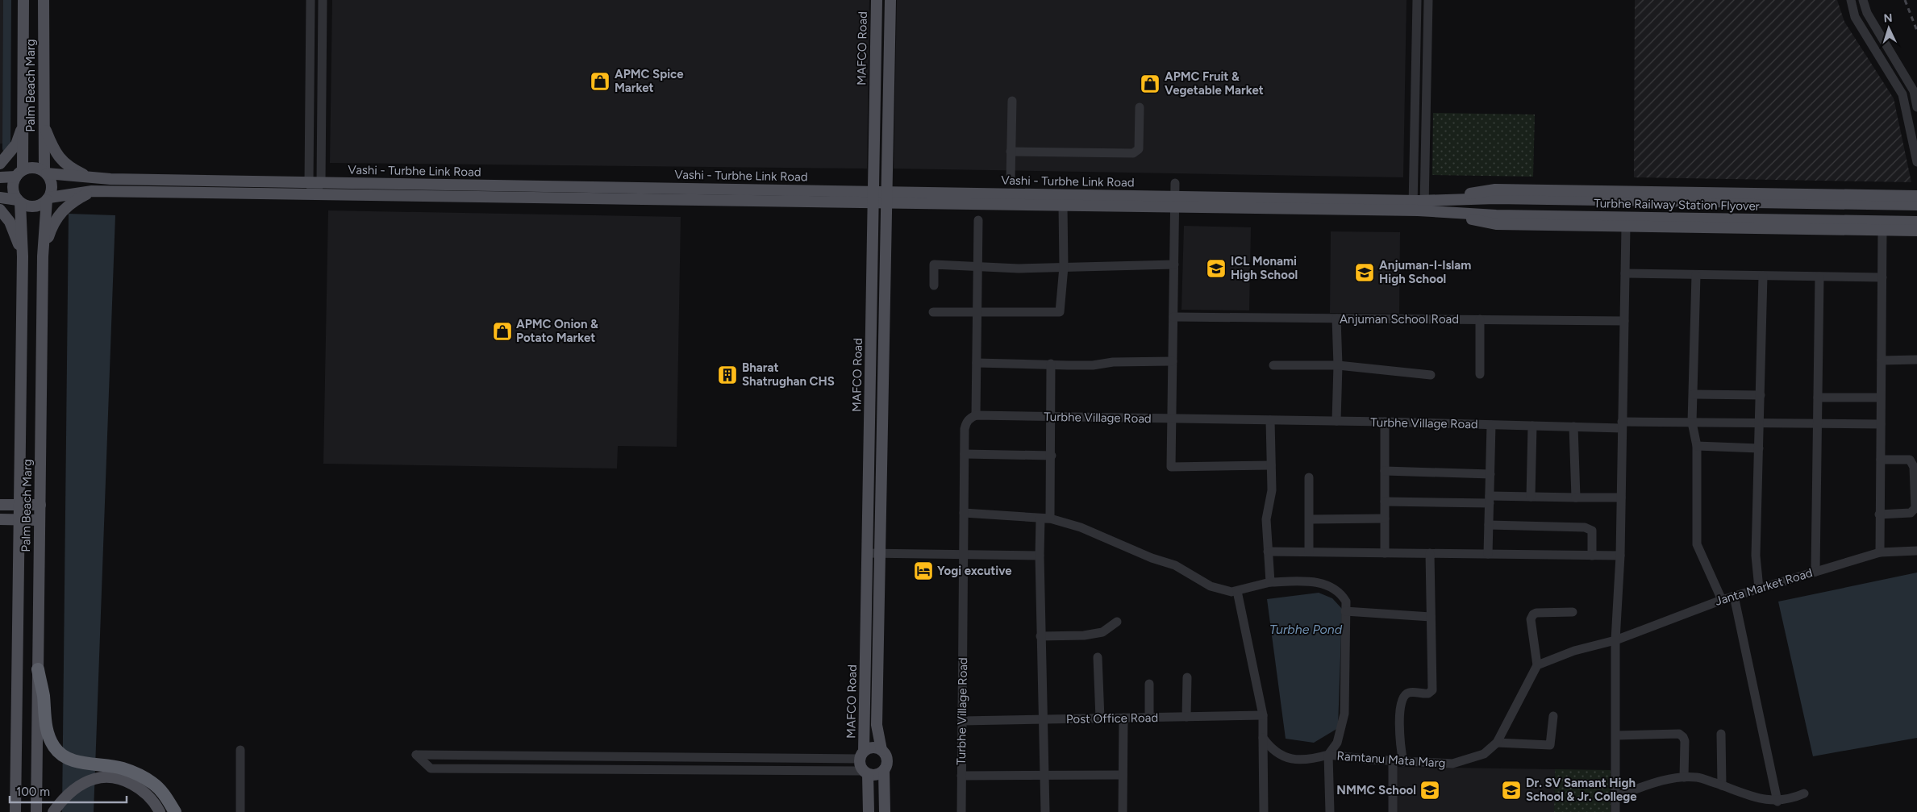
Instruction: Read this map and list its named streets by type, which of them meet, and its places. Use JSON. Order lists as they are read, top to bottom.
{
  "streets": {
    "main road": [
      "MAFCO Road",
      "Palm Beach Marg",
      "Vashi - Turbhe Link Road",
      "Turbhe Railway Station Flyover"
    ],
    "street": [
      "Anjuman School Road",
      "Turbhe Village Road",
      "Janta Market Road",
      "Post Office Road",
      "Ramtanu Mata Marg"
    ]
  },
  "crossings": [
    ["MAFCO Road", "Vashi - Turbhe Link Road"],
    ["Palm Beach Marg", "Vashi - Turbhe Link Road"],
    ["Vashi - Turbhe Link Road", "Turbhe Railway Station Flyover"],
    ["Turbhe Village Road", "Post Office Road"]
  ],
  "water": ["Turbhe Pond"],
  "places": {
    "shop": ["APMC Spice Market", "APMC Fruit & Vegetable Market", "APMC Onion & Potato Market"],
    "school or university": [
      "ICL Monami High School",
      "Anjuman-I-Islam High School",
      "NMMC School",
      "Dr. SV Samant High School & Jr. College"
    ],
    "building": ["Bharat Shatrughan CHS"],
    "hotel": ["Yogi excutive"]
  },
  "scale_bar": "100 m",
  "north": "top"
}
